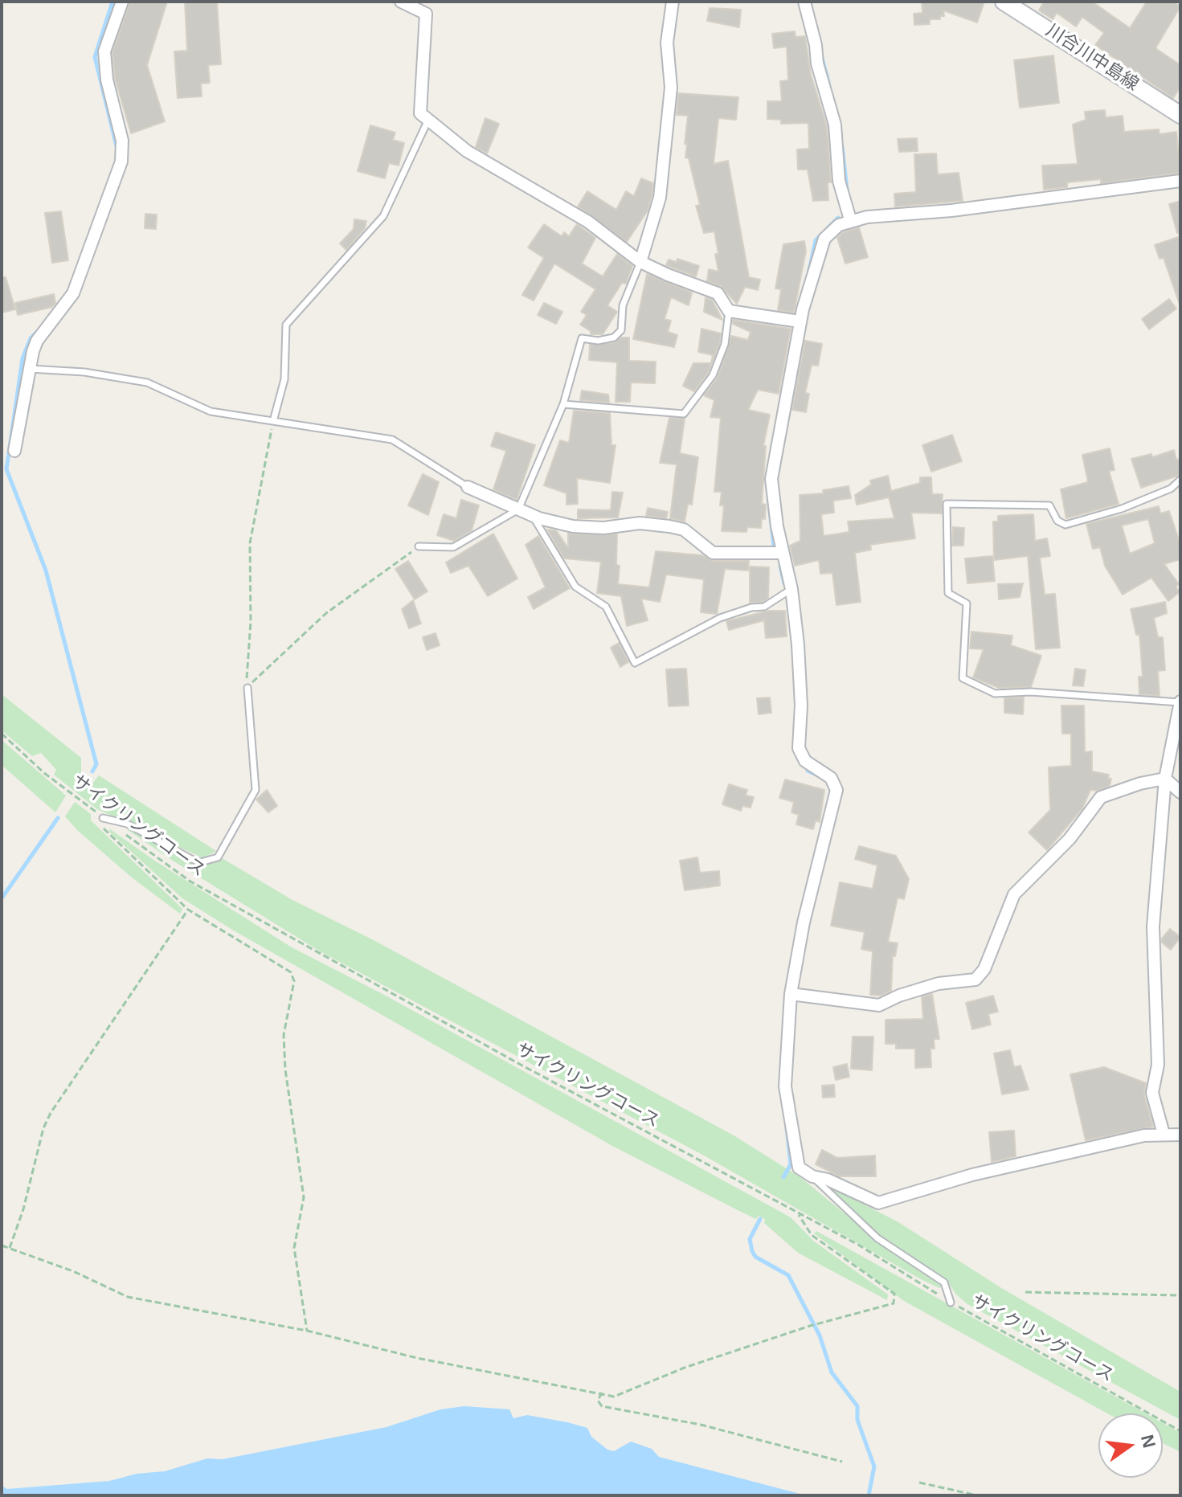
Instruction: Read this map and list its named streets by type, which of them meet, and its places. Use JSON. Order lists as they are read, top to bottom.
{
  "streets": {
    "main road": ["川合川中島線"],
    "path": ["サイクリングコース"]
  },
  "north": "right"
}
